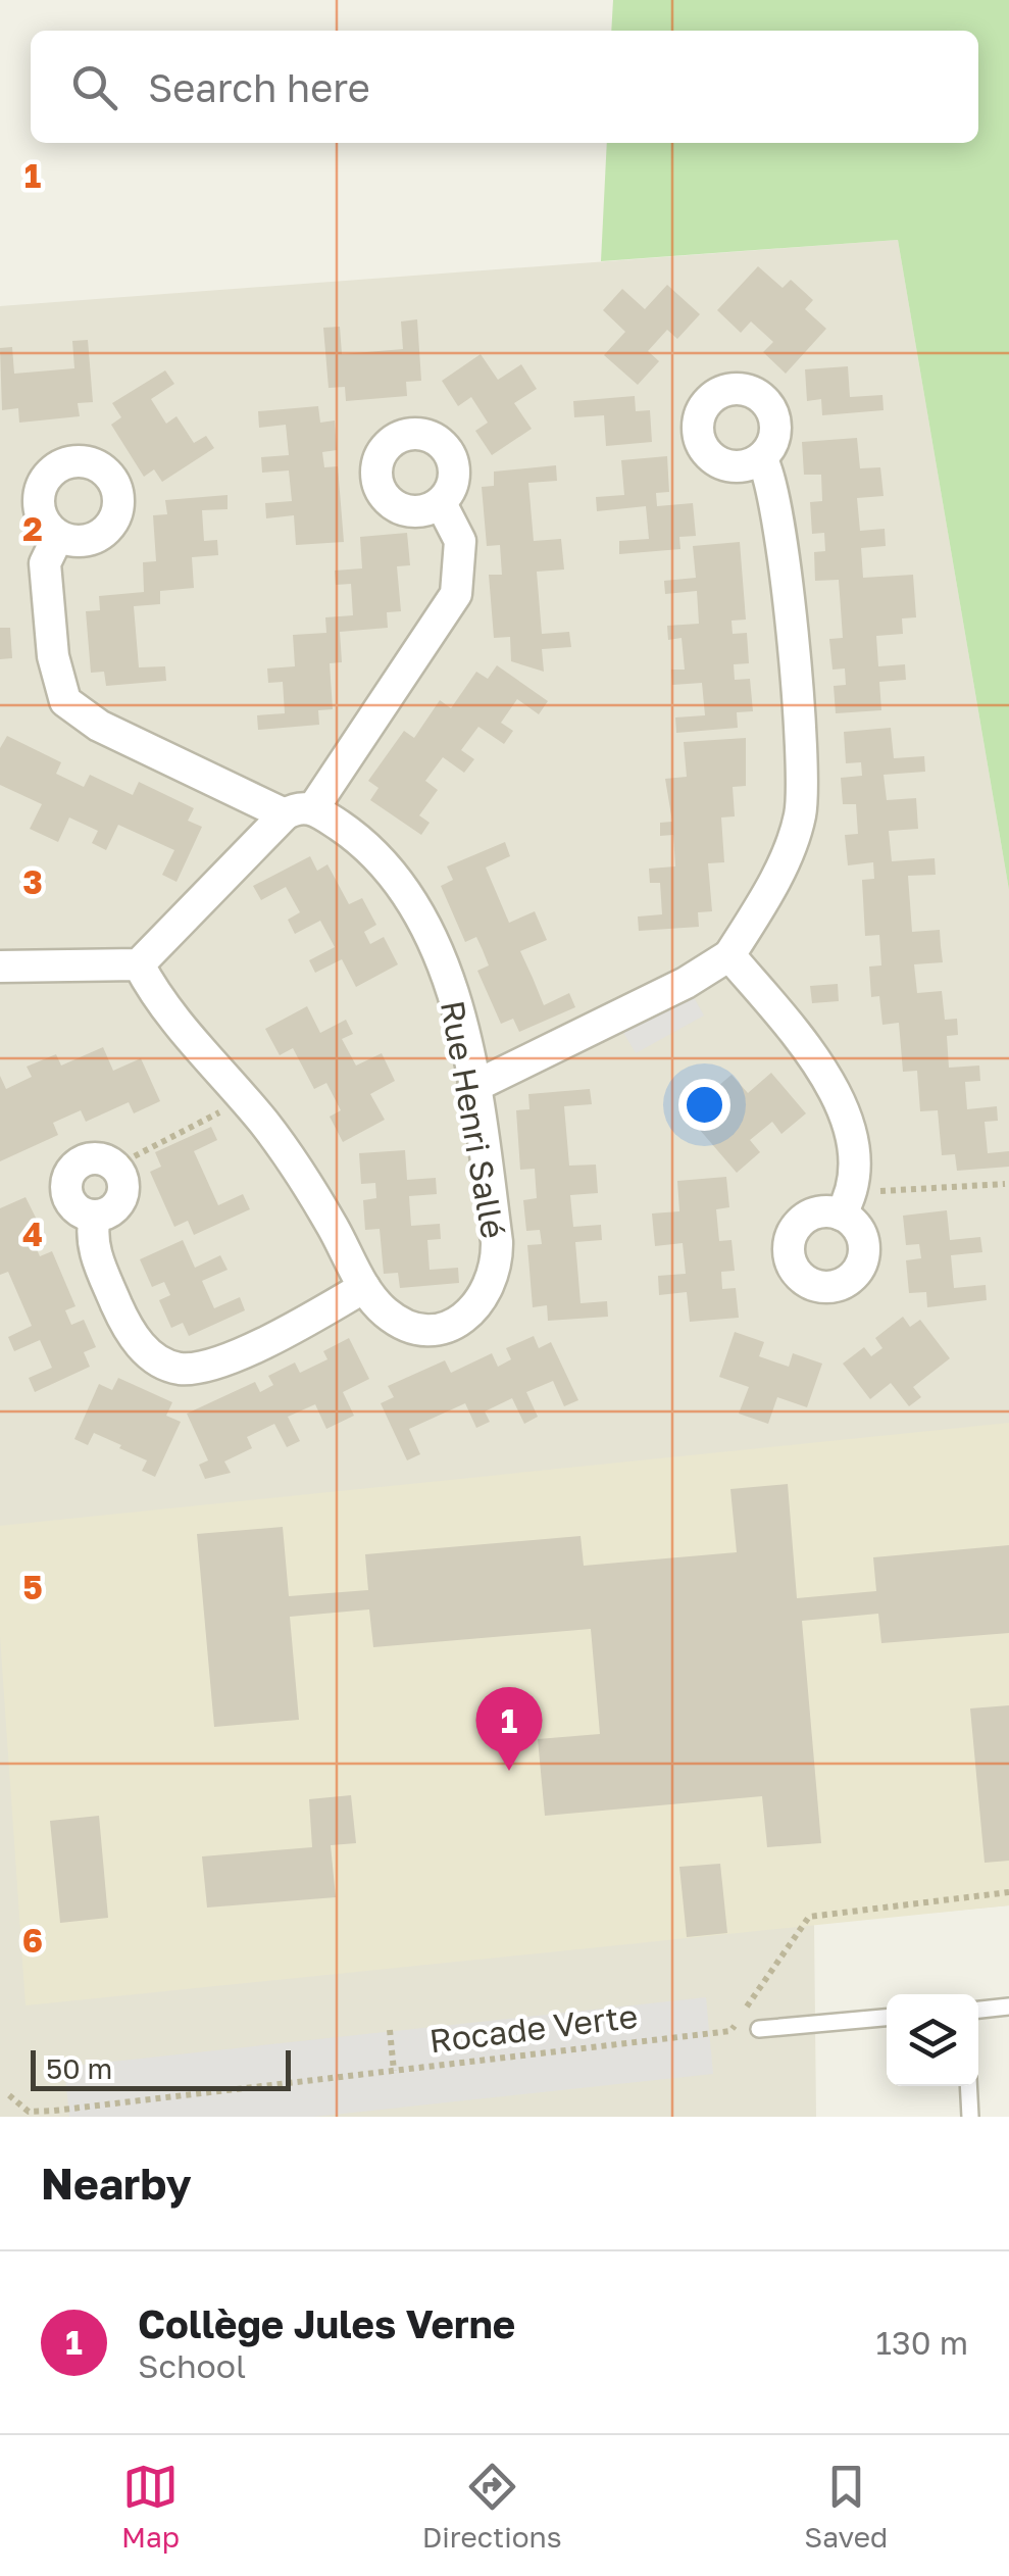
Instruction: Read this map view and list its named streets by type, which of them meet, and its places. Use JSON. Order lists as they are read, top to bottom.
{
  "streets": {
    "street": ["Rue Henri Sallé"],
    "path": ["Rocade Verte"]
  },
  "scale_bar": "50 m",
  "page": {
    "search": "Search here",
    "pins": "1",
    "scale": "50 m",
    "heading": "Nearby",
    "list": [
      {
        "mark": "1",
        "name": "Collège Jules Verne",
        "note": "School",
        "value": "130 m"
      }
    ],
    "nav": ["Map", "Directions", "Saved"]
  },
  "grid": {
    "rows": [
      "1",
      "2",
      "3",
      "4",
      "5",
      "6"
    ]
  }
}
